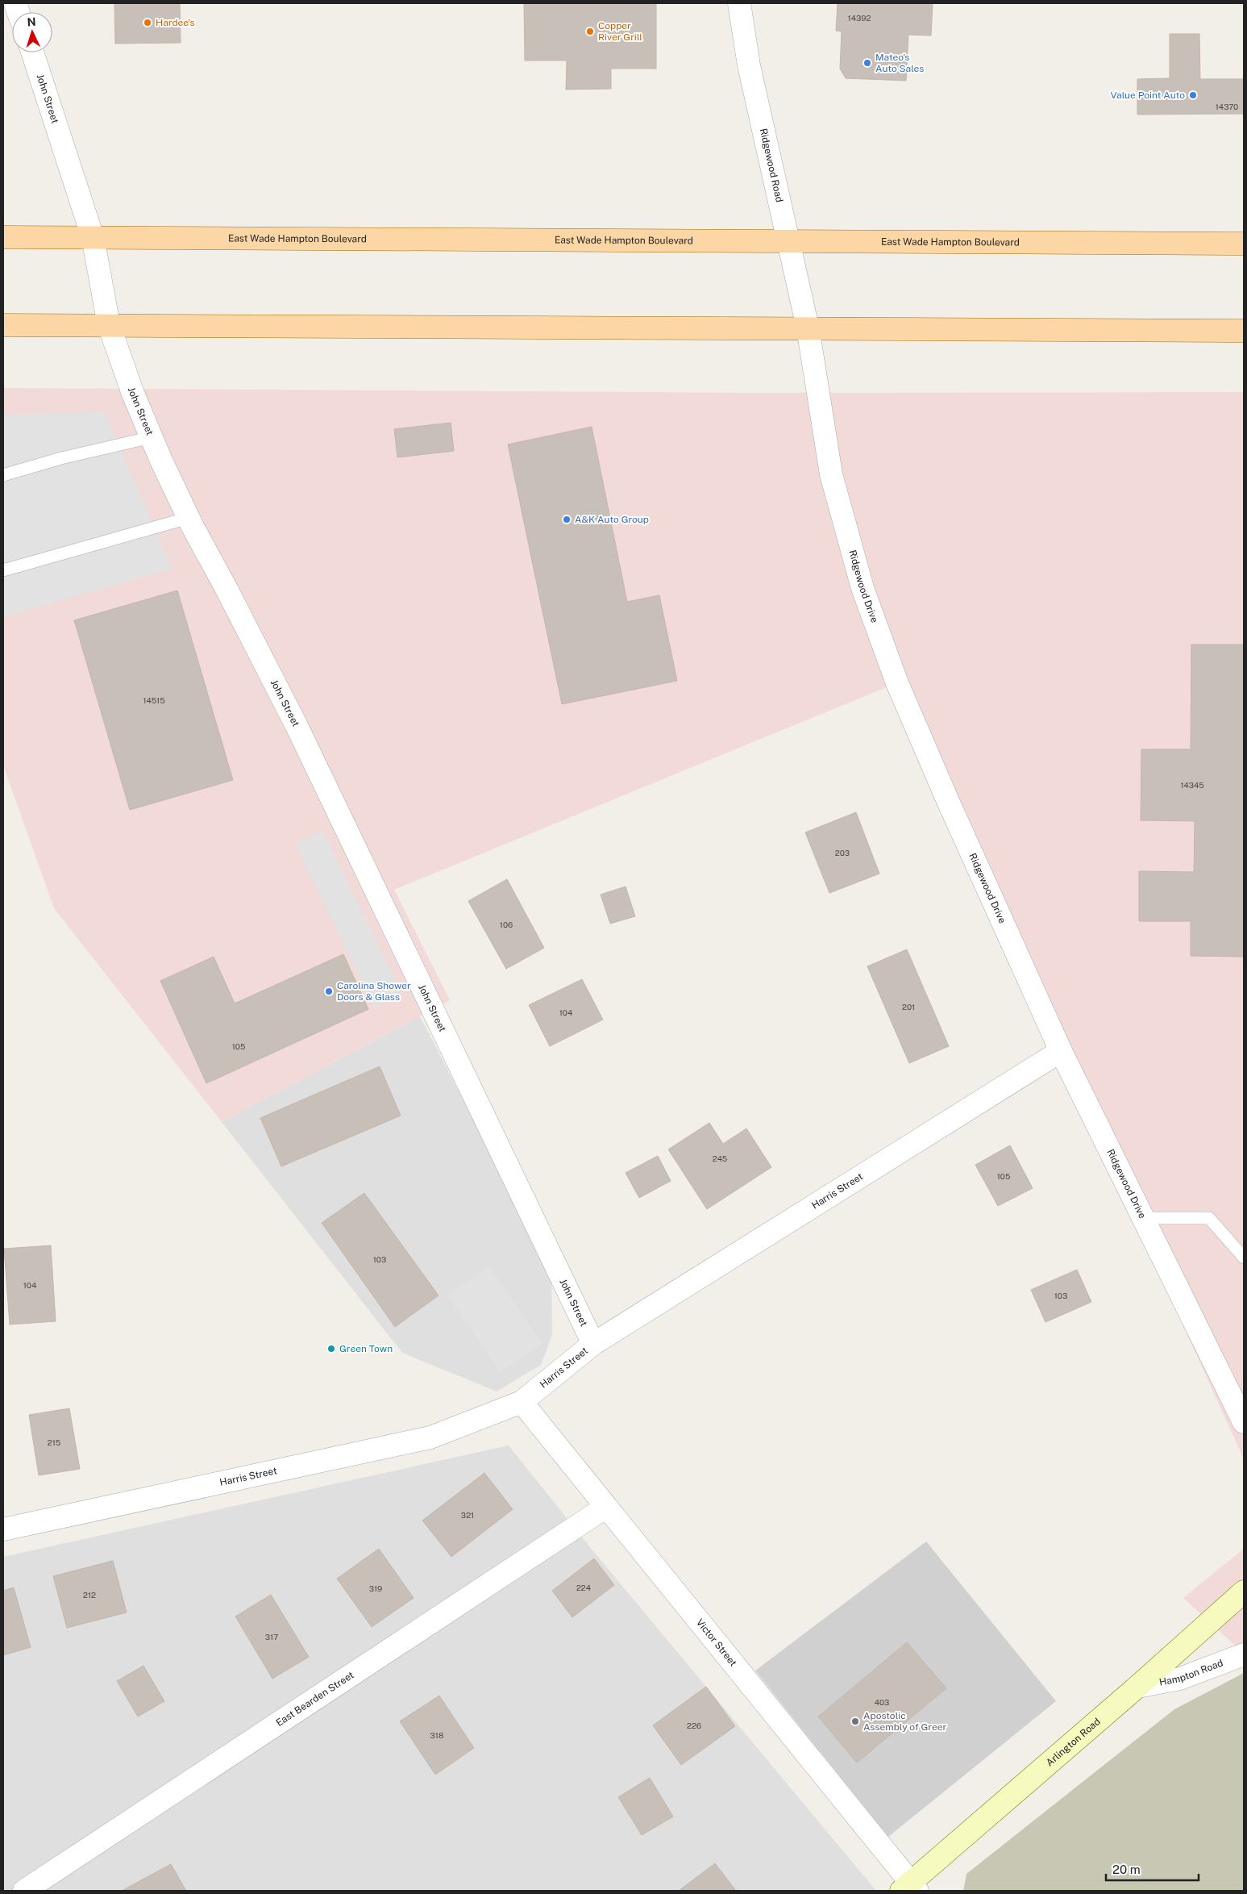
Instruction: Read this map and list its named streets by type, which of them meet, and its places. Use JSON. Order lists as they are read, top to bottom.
{
  "streets": {
    "main road": ["East Wade Hampton Boulevard", "Arlington Road"],
    "street": [
      "John Street",
      "Ridgewood Road",
      "Ridgewood Drive",
      "Harris Street",
      "Victor Street",
      "Hampton Road",
      "East Bearden Street"
    ]
  },
  "crossings": [
    ["John Street", "East Wade Hampton Boulevard"],
    ["John Street", "Harris Street"],
    ["Ridgewood Road", "East Wade Hampton Boulevard"],
    ["Ridgewood Road", "Ridgewood Drive"],
    ["Ridgewood Drive", "Harris Street"],
    ["Harris Street", "Victor Street"],
    ["Victor Street", "East Bearden Street"],
    ["Victor Street", "Arlington Road"],
    ["Hampton Road", "Arlington Road"]
  ],
  "places": [
    "Hardee's",
    "Copper River Grill",
    "Mateo's Auto Sales",
    "Value Point Auto",
    "A&K Auto Group",
    "Carolina Shower Doors & Glass",
    "Green Town",
    "Apostolic Assembly of Greer"
  ],
  "house_numbers": [
    "14392",
    "14370",
    "14515",
    "14345",
    "203",
    "106",
    "201",
    "104",
    "105",
    "245",
    "105",
    "103",
    "104",
    "103",
    "215",
    "321",
    "224",
    "319",
    "212",
    "317",
    "403",
    "226",
    "318"
  ],
  "scale_bar": "20 m",
  "north": "top"
}
